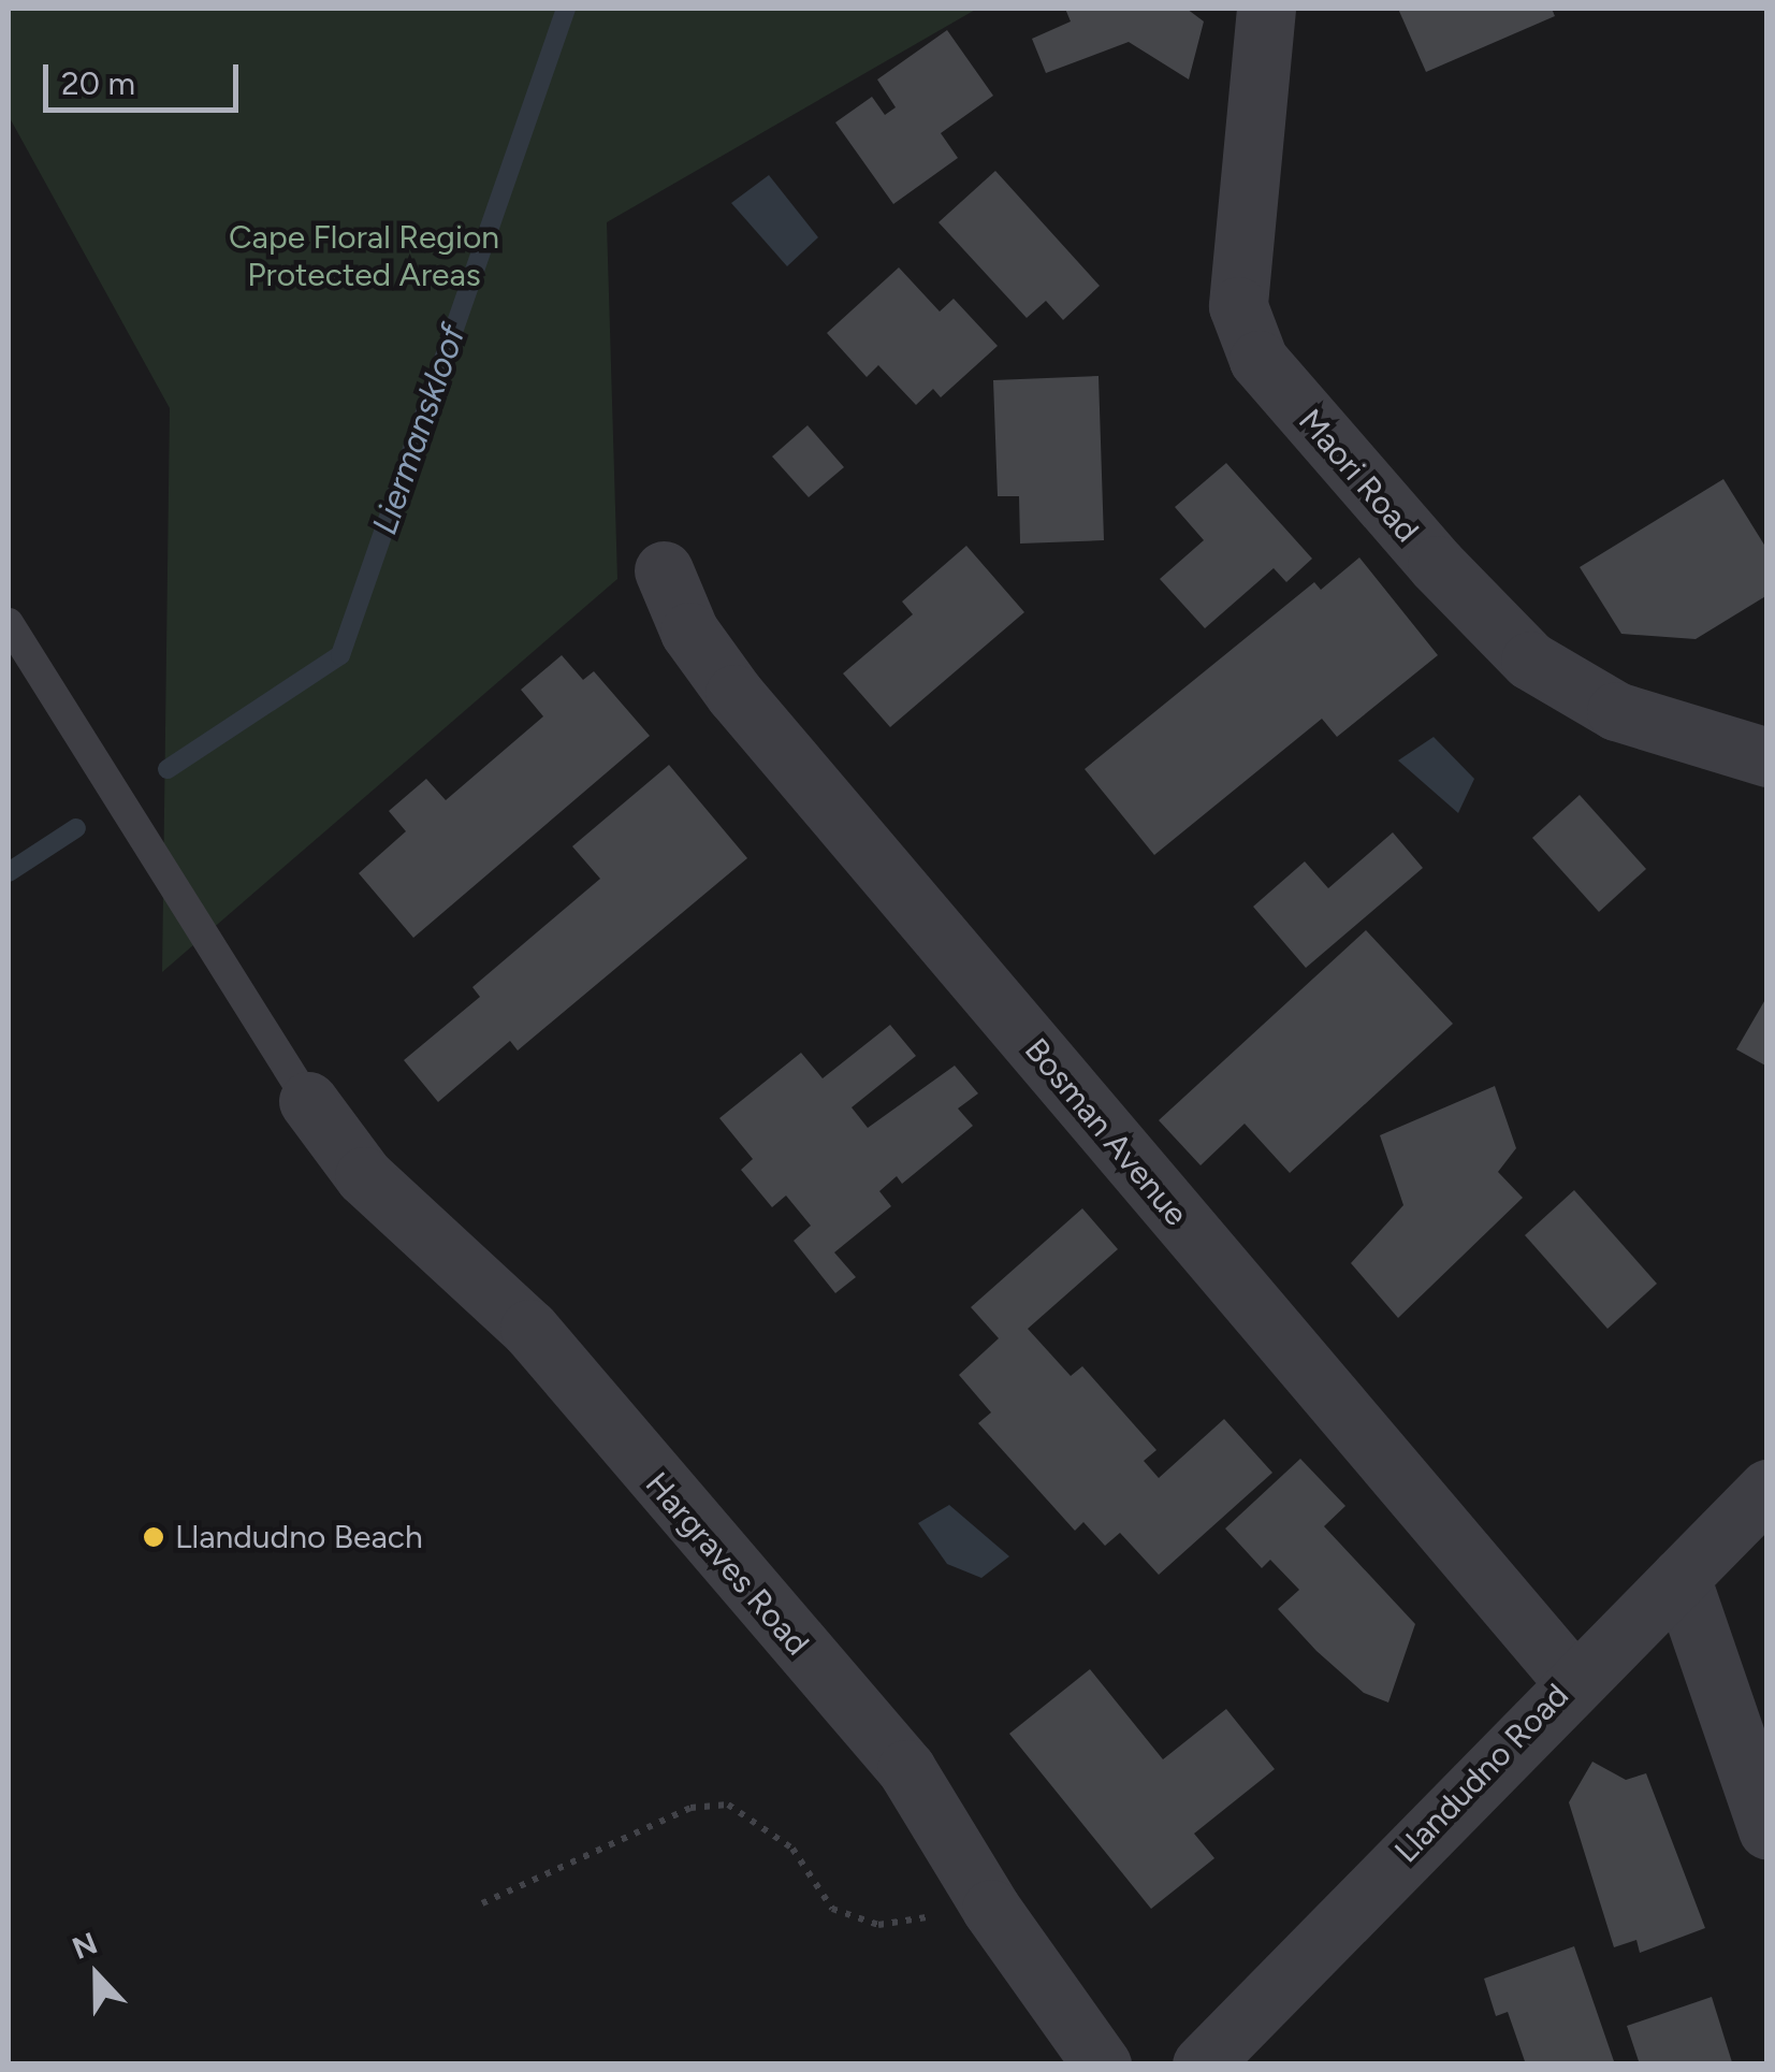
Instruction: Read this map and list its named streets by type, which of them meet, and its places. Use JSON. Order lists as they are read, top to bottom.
{
  "streets": {
    "street": [
      "Maori Road",
      "Bosman Avenue",
      "Hargraves Road",
      "Llandudno Road"
    ]
  },
  "crossings": [
    ["Bosman Avenue", "Llandudno Road"]
  ],
  "water": ["Liermanskloof"],
  "parks": ["Cape Floral Region Protected Areas"],
  "places": ["Llandudno Beach"],
  "scale_bar": "20 m",
  "north": "top"
}
